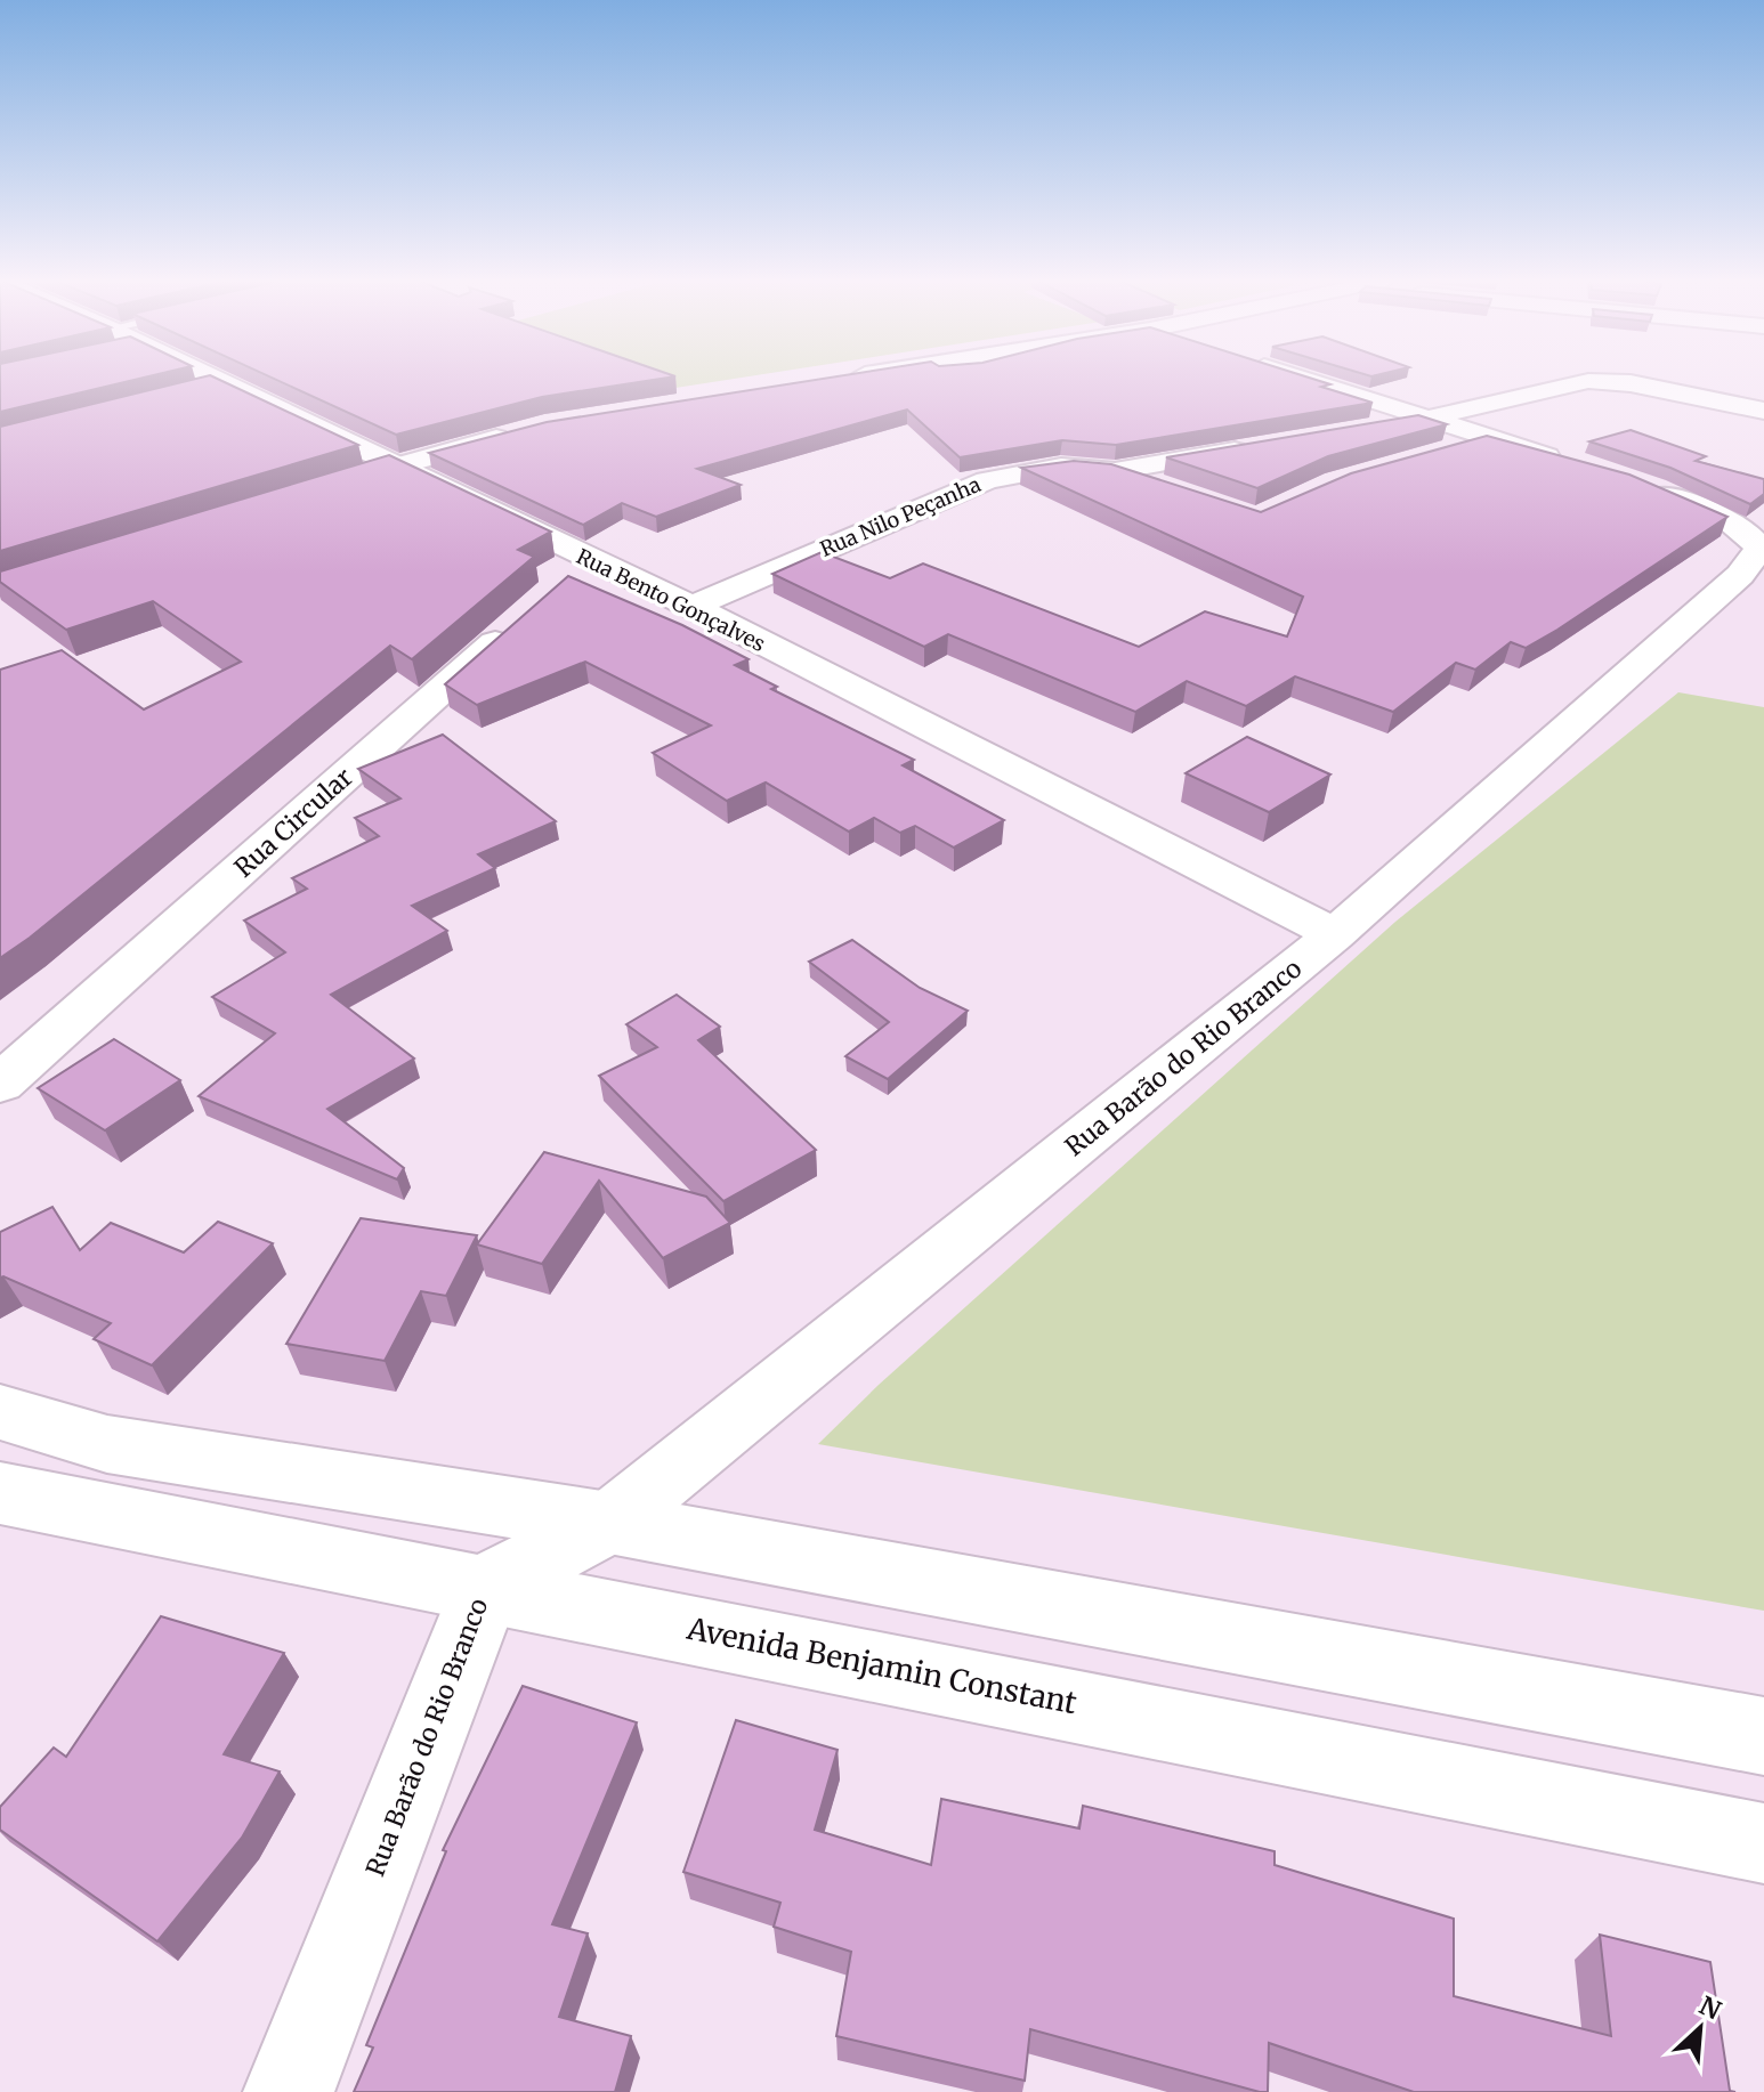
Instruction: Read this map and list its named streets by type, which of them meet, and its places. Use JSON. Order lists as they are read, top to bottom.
{
  "streets": {
    "street": [
      "Rua Nilo Peçanha",
      "Rua Bento Gonçalves",
      "Rua Circular",
      "Rua Barão do Rio Branco",
      "Avenida Benjamin Constant"
    ]
  },
  "crossings": [
    ["Rua Nilo Peçanha", "Rua Bento Gonçalves"],
    ["Rua Bento Gonçalves", "Rua Barão do Rio Branco"],
    ["Rua Barão do Rio Branco", "Avenida Benjamin Constant"]
  ],
  "north": "top right"
}
